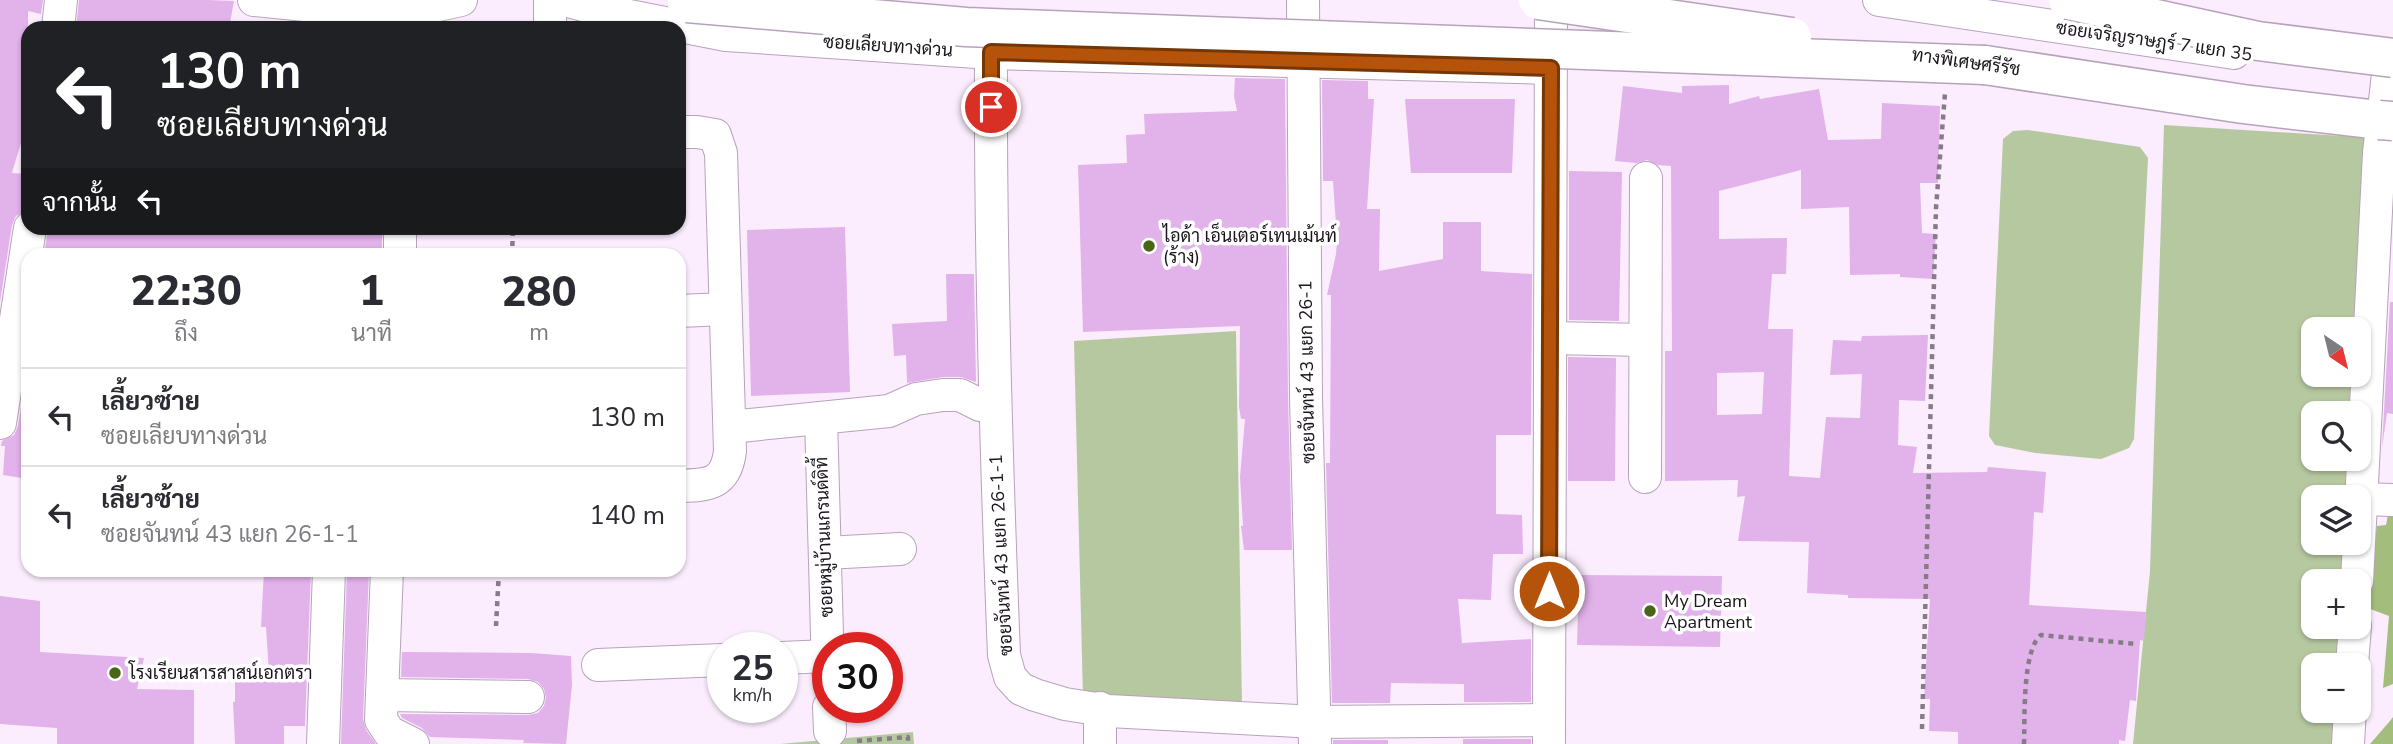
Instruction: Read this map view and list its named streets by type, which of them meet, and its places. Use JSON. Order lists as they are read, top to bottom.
{
  "streets": {
    "highway": ["ทางพิเศษศรีรัช"],
    "street": [
      "ซอยเจริญราษฎร์ 7 แยก 35",
      "ซอยเลียบทางด่วน",
      "ซอยจันทน์ 43 แยก 26-1",
      "ซอยหมู่บ้านแกรนด์ดิที้",
      "ซอยจันทน์ 43 แยก 26-1-1"
    ]
  },
  "crossings": [
    ["ซอยเลียบทางด่วน", "ซอยจันทน์ 43 แยก 26-1"],
    ["ซอยเลียบทางด่วน", "ซอยจันทน์ 43 แยก 26-1-1"],
    ["ซอยจันทน์ 43 แยก 26-1", "ซอยจันทน์ 43 แยก 26-1-1"]
  ],
  "places": ["ไอด้า เอ็นเตอร์เทนเม้นท์ (ร้าง)", "My Dream Apartment", "โรงเรียนสารสาสน์เอกตรา"],
  "north": "bottom right",
  "page": {
    "turn": ["130 m", "ซอยเลียบทางด่วน"],
    "then": "จากนั้น",
    "eta": [
      "22:30",
      "ถึง",
      "1",
      "นาที",
      "280",
      "m"
    ],
    "map_buttons": ["+", "−"],
    "list": [
      {
        "name": "เลี้ยวซ้าย",
        "note": "ซอยเลียบทางด่วน",
        "value": "130 m"
      },
      {
        "name": "เลี้ยวซ้าย",
        "note": "ซอยจันทน์ 43 แยก 26-1-1",
        "value": "140 m"
      }
    ],
    "speed": "25 km/h",
    "limit": "30"
  }
}
